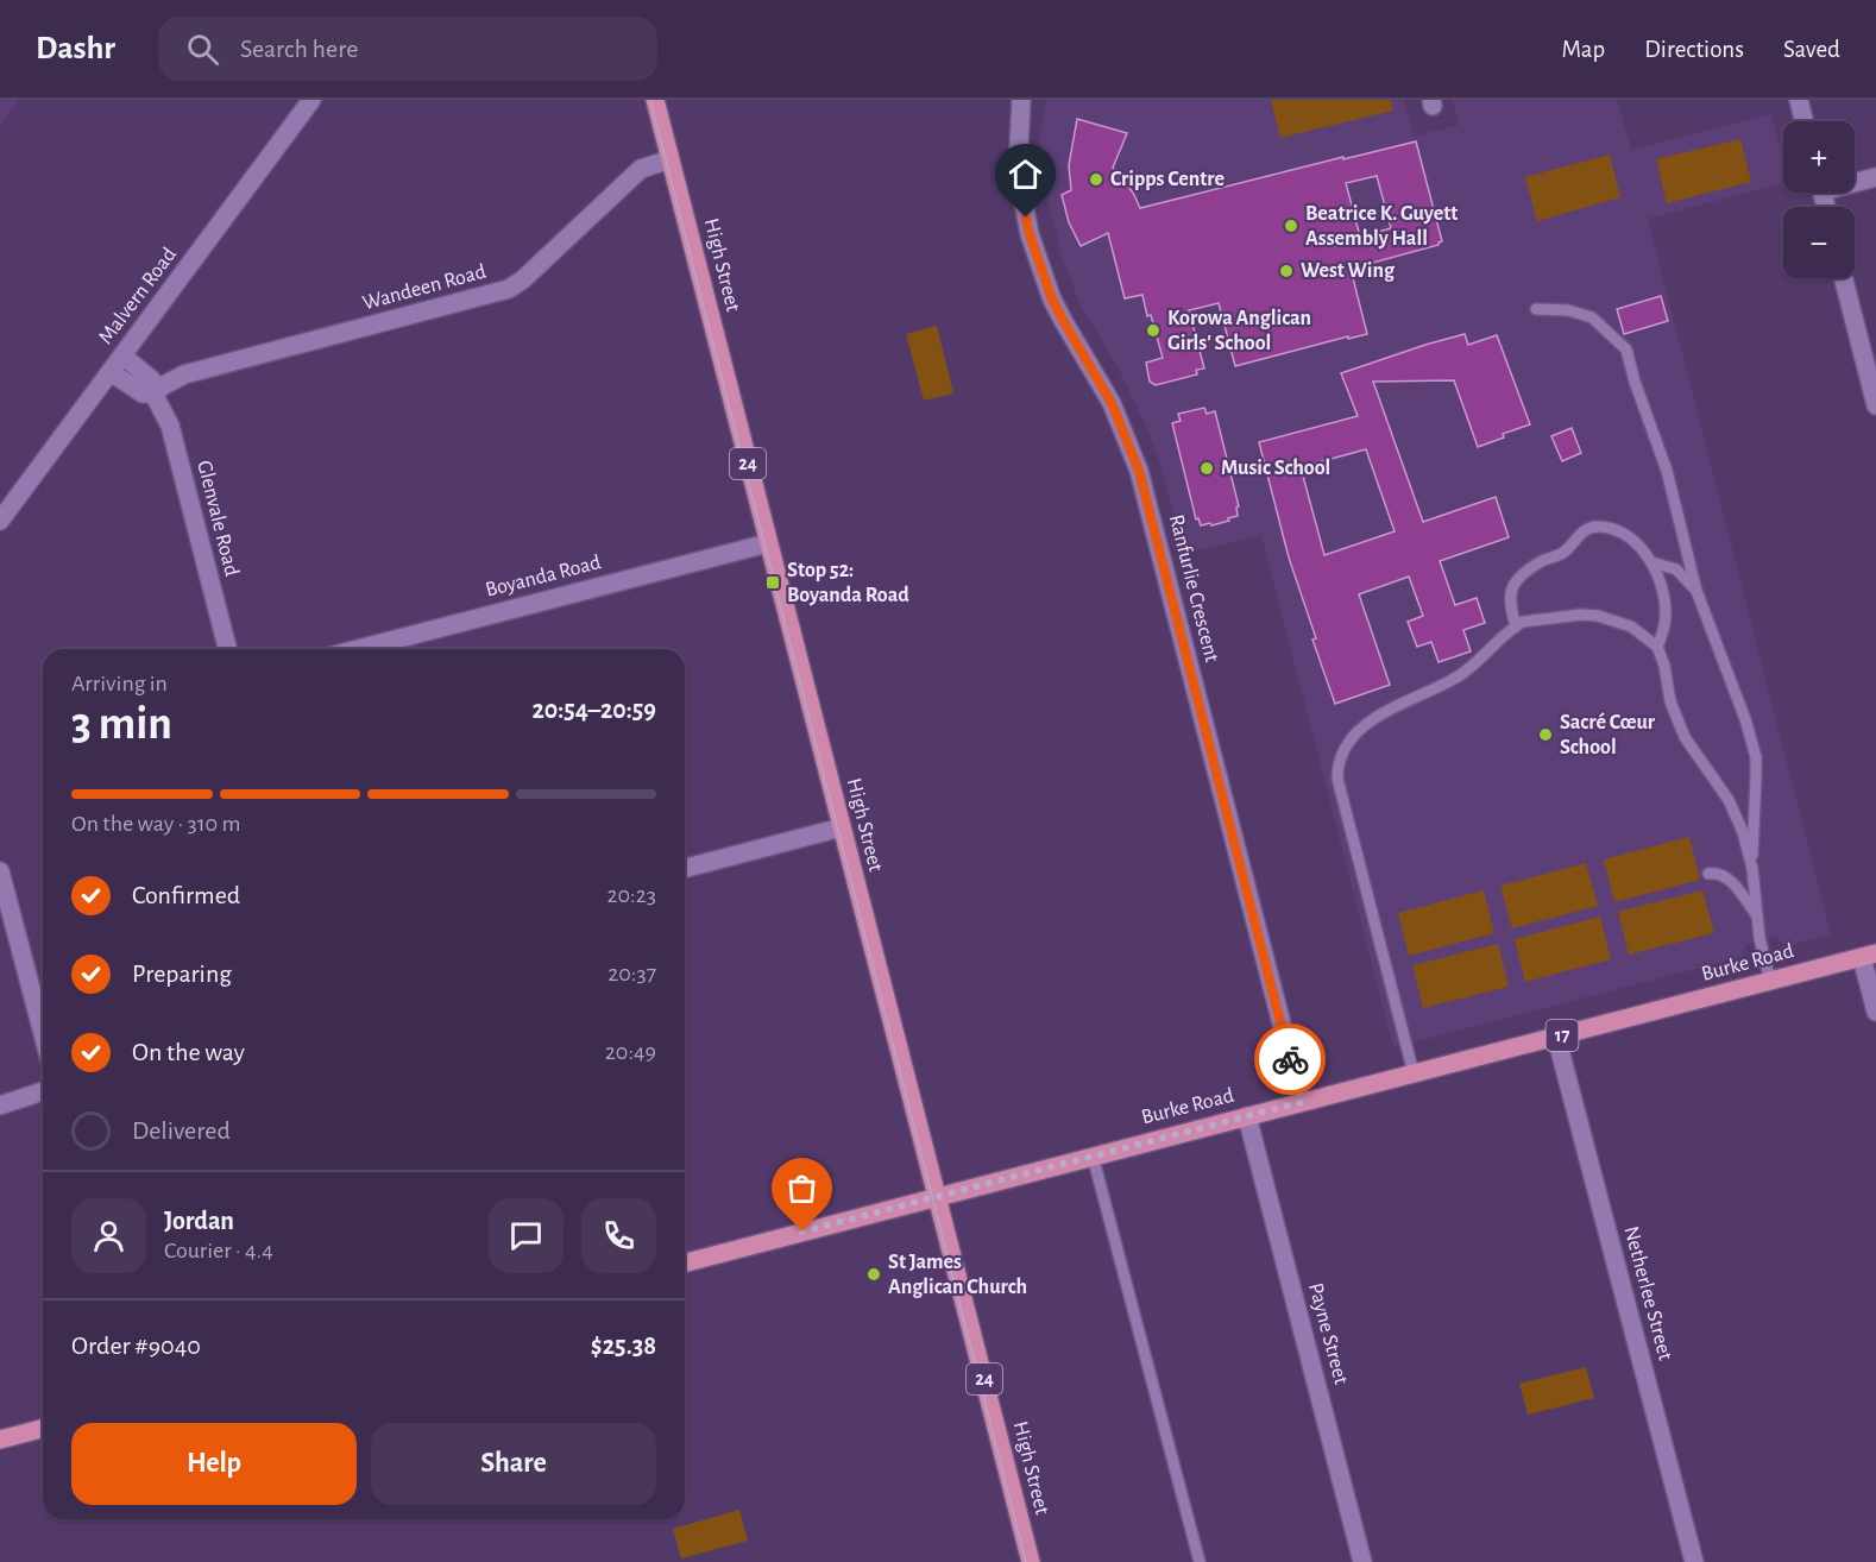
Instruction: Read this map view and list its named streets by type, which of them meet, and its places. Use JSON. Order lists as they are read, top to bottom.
{
  "streets": {
    "main road": [
      "High Street",
      "24",
      "Burke Road",
      "17"
    ],
    "street": [
      "Wandeen Road",
      "Malvern Road",
      "Glenvale Road",
      "Boyanda Road",
      "Ranfurlie Crescent",
      "Netherlee Street",
      "Payne Street"
    ]
  },
  "crossings": [
    ["High Street", "Wandeen Road"],
    ["High Street", "Boyanda Road"],
    ["High Street", "Burke Road"],
    ["Wandeen Road", "Glenvale Road"],
    ["Malvern Road", "Glenvale Road"],
    ["Ranfurlie Crescent", "Burke Road"],
    ["Burke Road", "Netherlee Street"],
    ["Burke Road", "Payne Street"]
  ],
  "places": {
    "other": [
      "Cripps Centre",
      "Beatrice K. Guyett Assembly Hall",
      "West Wing",
      "Korowa Anglican Girls' School",
      "Music School",
      "Sacré Cœur School",
      "St James Anglican Church"
    ],
    "transit": ["Stop 52: Boyanda Road"]
  },
  "page": {
    "header": "Dashr",
    "search": "Search here",
    "nav": ["Map", "Directions", "Saved"],
    "map_buttons": ["+", "−"],
    "heading": ["3 min", "Arriving in", "20:54–20:59"],
    "panel": [
      "Jordan",
      "Courier · 4.4",
      "Order #9040",
      "$25.38"
    ],
    "bar": "On the way · 310 m",
    "list": [
      ["Confirmed", "20:23"],
      ["Preparing", "20:37"],
      ["On the way", "20:49"],
      "Delivered"
    ],
    "buttons": ["Help", "Share"]
  }
}
